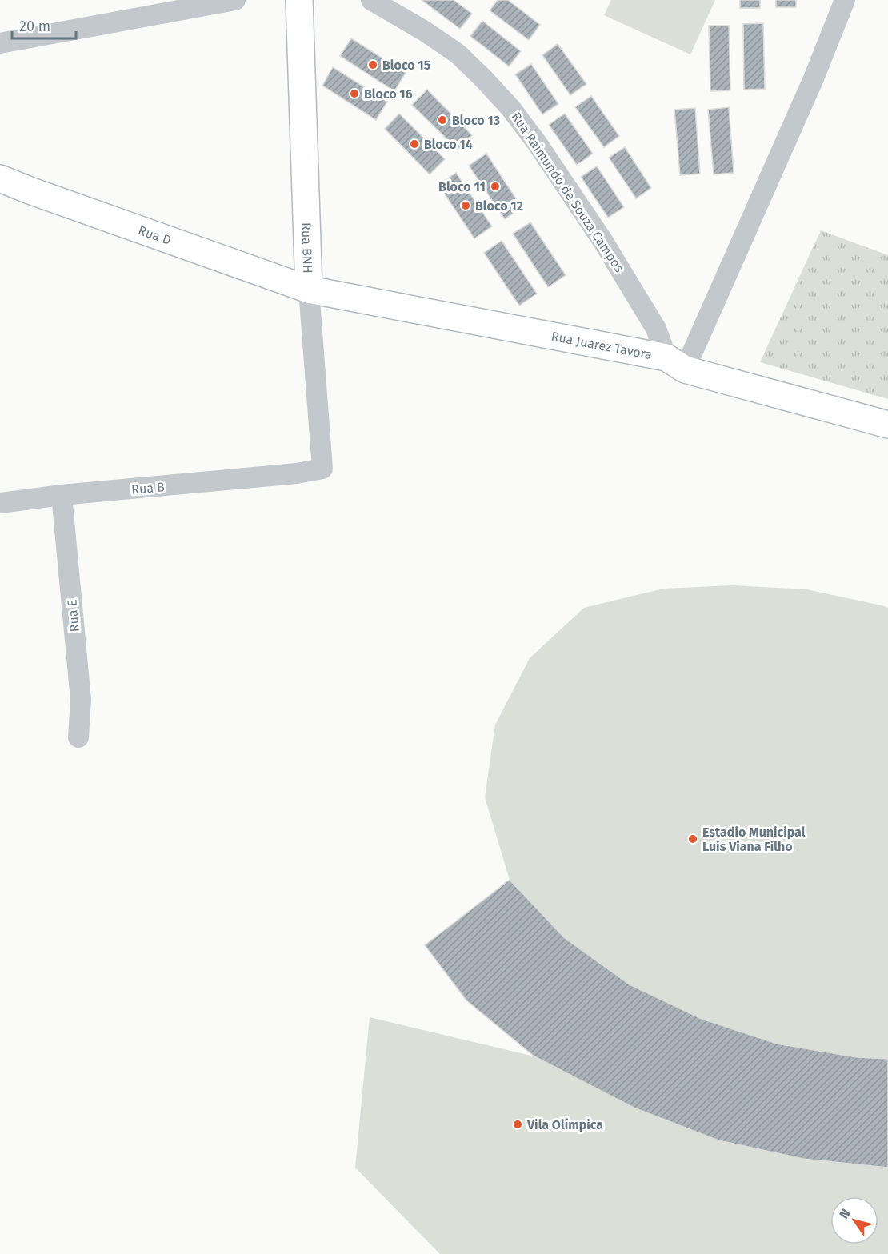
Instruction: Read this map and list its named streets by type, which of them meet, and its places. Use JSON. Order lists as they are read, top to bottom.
{
  "streets": {
    "street": [
      "Rua Raimundo de Souza Campos",
      "Rua D",
      "Rua BNH",
      "Rua Juarez Tavora",
      "Rua B",
      "Rua E"
    ]
  },
  "crossings": [
    ["Rua Raimundo de Souza Campos", "Rua Juarez Tavora"],
    ["Rua D", "Rua BNH"],
    ["Rua D", "Rua Juarez Tavora"],
    ["Rua BNH", "Rua Juarez Tavora"],
    ["Rua BNH", "Rua B"],
    ["Rua B", "Rua E"]
  ],
  "places": [
    "Bloco 15",
    "Bloco 16",
    "Bloco 13",
    "Bloco 14",
    "Bloco 11",
    "Bloco 12",
    "Estadio Municipal Luis Viana Filho",
    "Vila Olímpica"
  ],
  "scale_bar": "20 m",
  "north": "top left"
}
